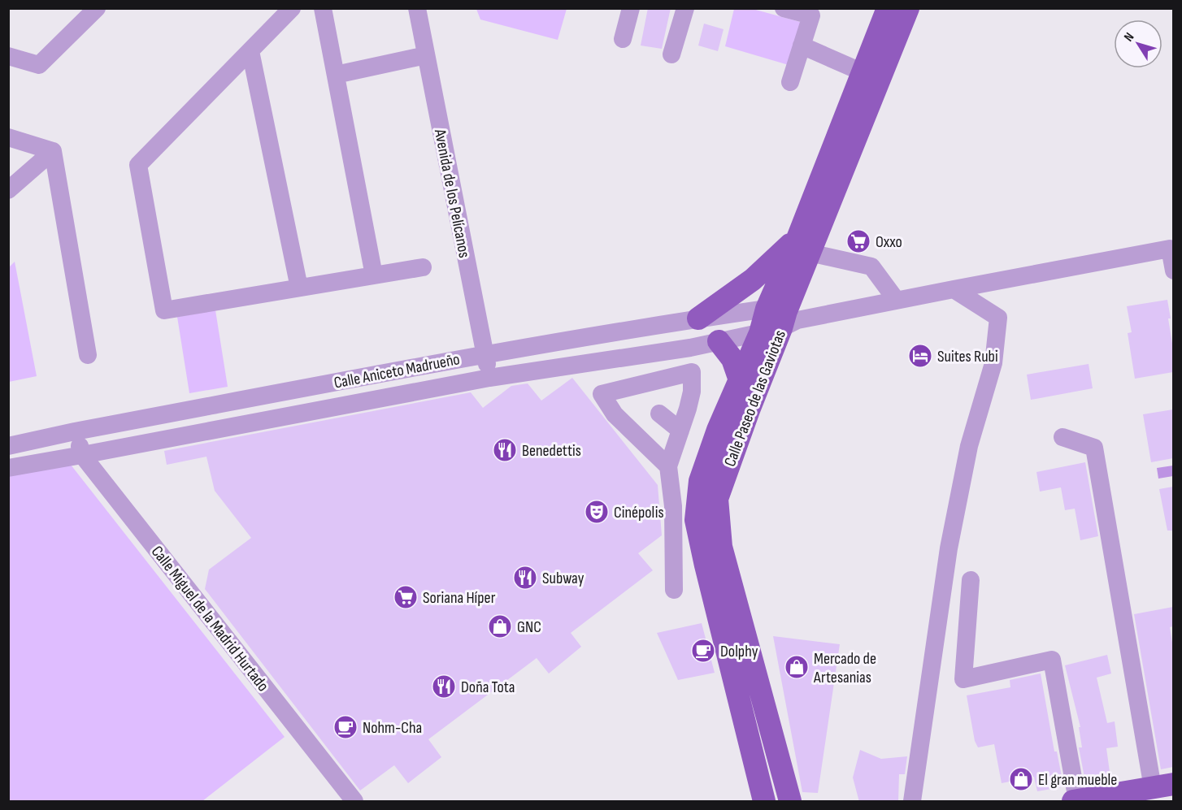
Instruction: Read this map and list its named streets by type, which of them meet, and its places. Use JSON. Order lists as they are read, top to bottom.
{
  "streets": {
    "main road": ["Calle Paseo de las Gaviotas"],
    "street": ["Avenida de los Pelícanos", "Calle Aniceto Madrueño", "Calle Miguel de la Madrid Hurtado"]
  },
  "crossings": [
    ["Avenida de los Pelícanos", "Calle Aniceto Madrueño"],
    ["Calle Aniceto Madrueño", "Calle Paseo de las Gaviotas"],
    ["Calle Aniceto Madrueño", "Calle Miguel de la Madrid Hurtado"]
  ],
  "places": {
    "supermarket": ["Oxxo", "Soriana Híper"],
    "hotel": ["Suites Rubi"],
    "restaurant": ["Benedettis", "Subway", "Doña Tota"],
    "theatre": ["Cinépolis"],
    "shop": ["GNC", "Mercado de Artesanias", "El gran mueble"],
    "cafe": ["Dolphy", "Nohm-Cha"]
  },
  "north": "top left"
}
